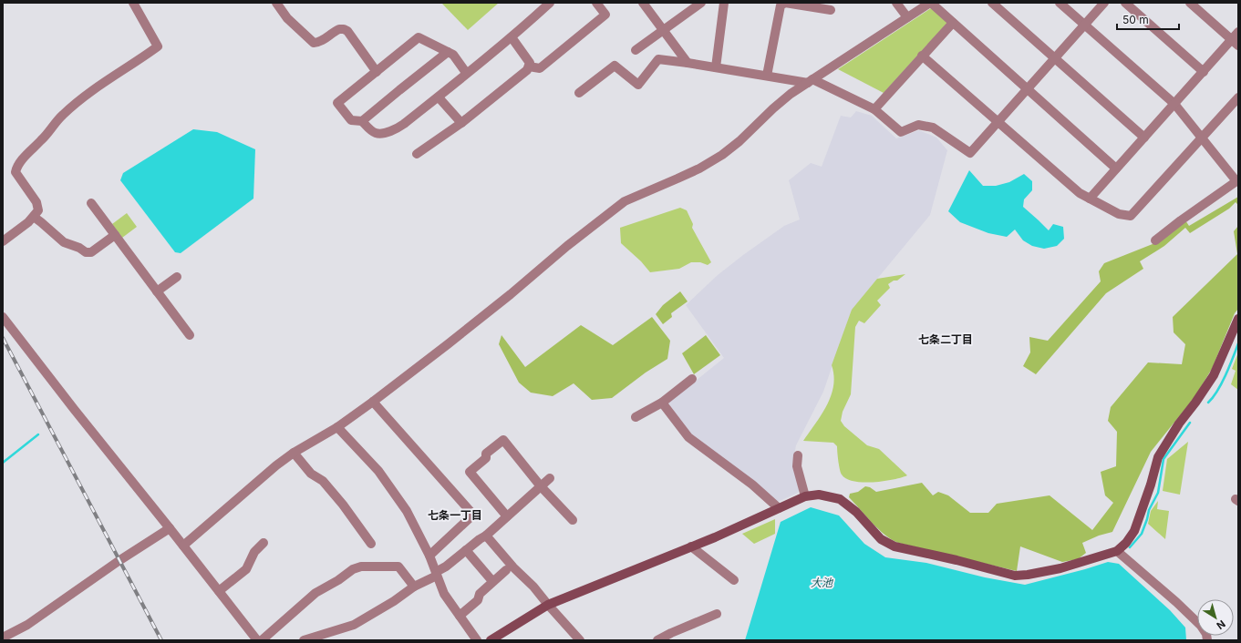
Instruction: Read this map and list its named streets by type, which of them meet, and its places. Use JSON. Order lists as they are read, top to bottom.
{
  "districts": ["七条二丁目", "七条一丁目"],
  "water": ["大池"],
  "scale_bar": "50 m",
  "north": "bottom right"
}
